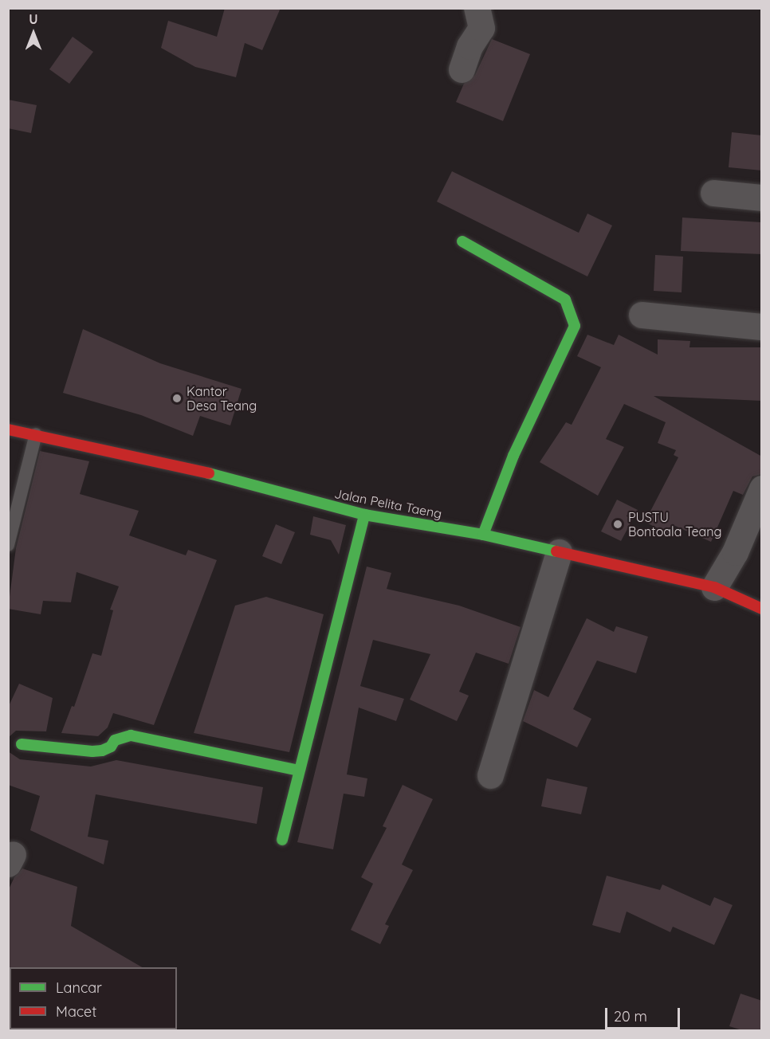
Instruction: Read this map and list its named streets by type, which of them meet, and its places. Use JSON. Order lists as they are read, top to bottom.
{
  "streets": {
    "street": ["Jalan Pelita Taeng"]
  },
  "places": ["Kantor Desa Teang", "PUSTU Bontoala Teang"],
  "legend": ["Lancar", "Macet"],
  "scale_bar": "20 m",
  "north": "top"
}
